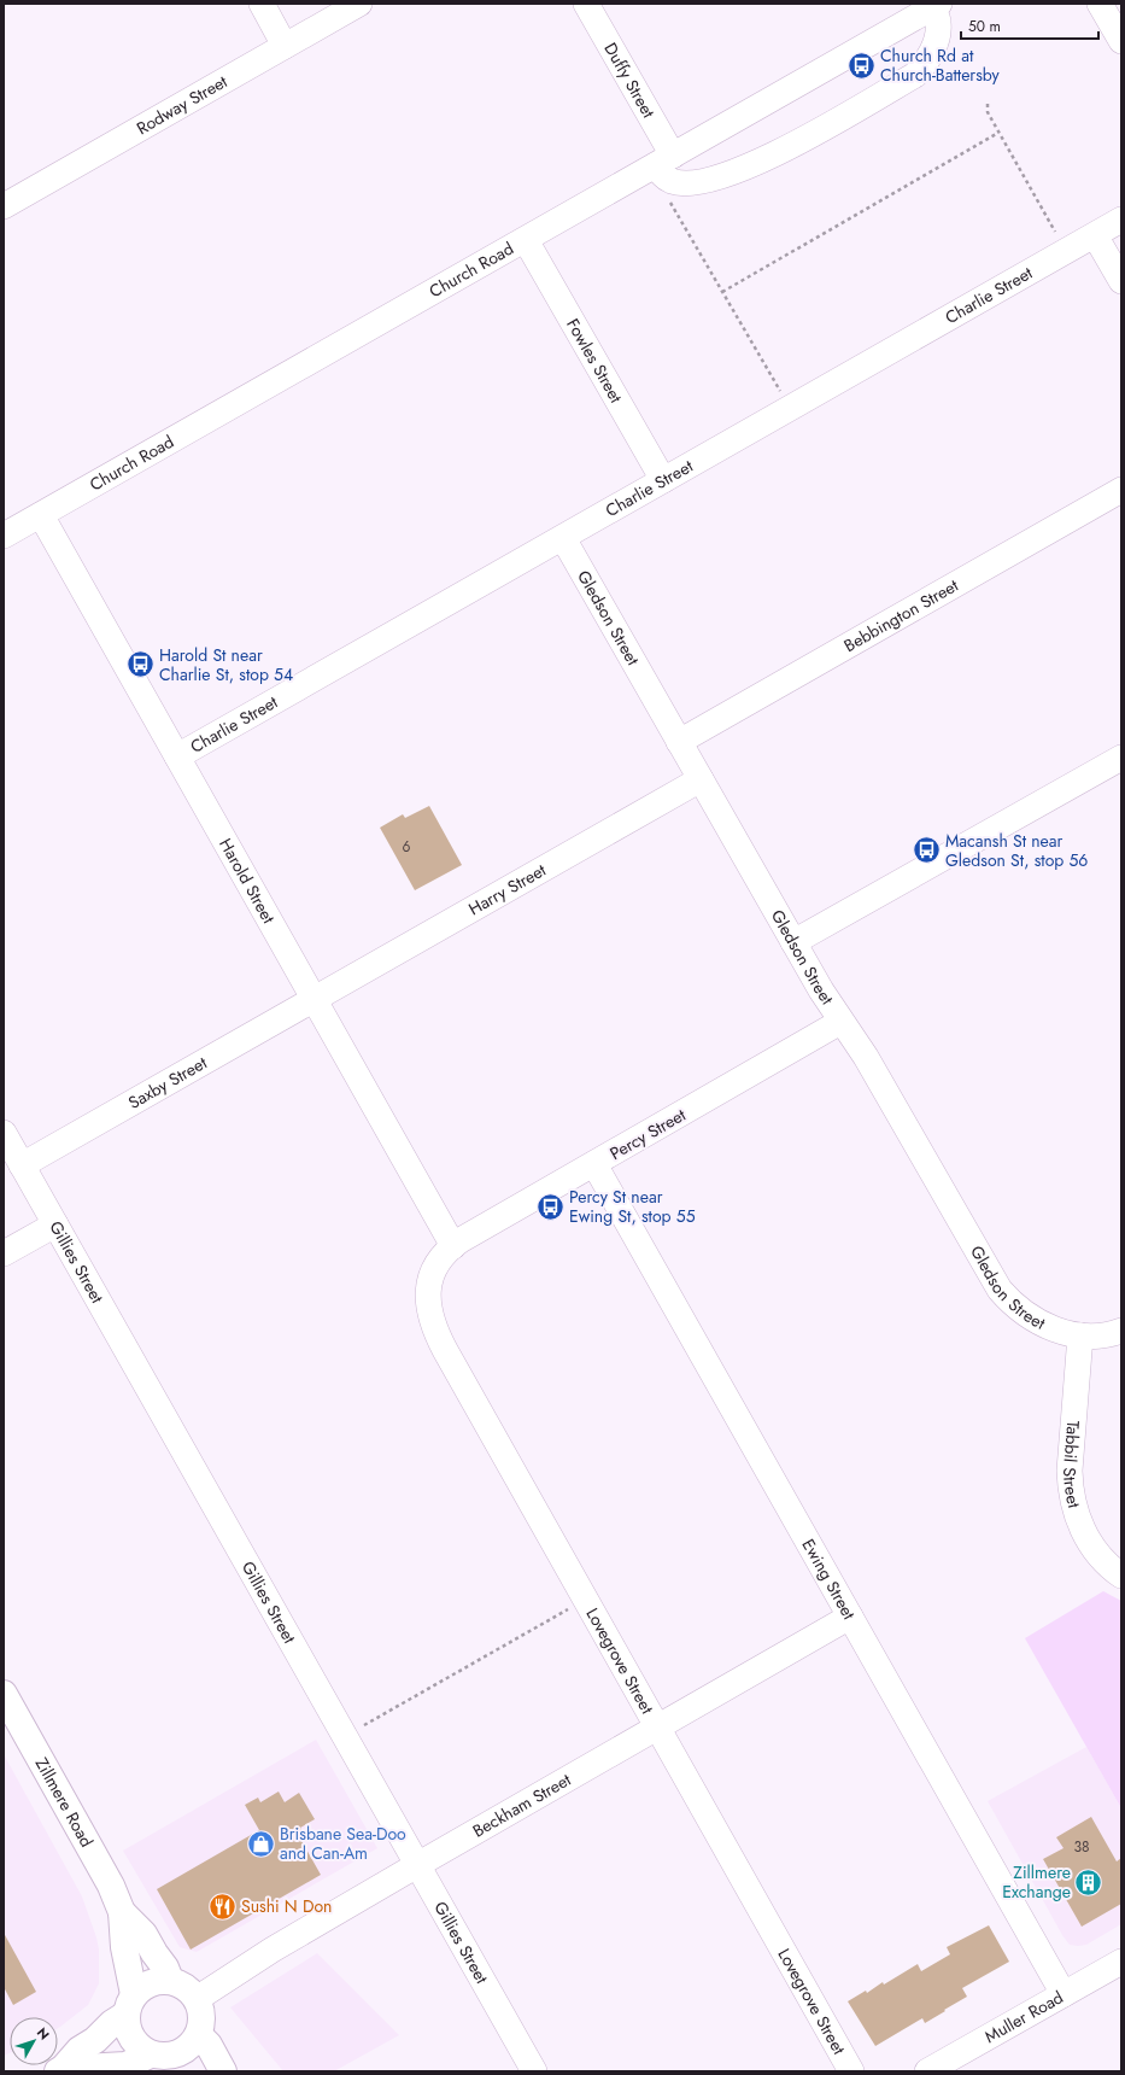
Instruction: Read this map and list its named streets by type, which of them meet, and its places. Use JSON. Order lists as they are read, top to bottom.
{
  "streets": {
    "main road": ["Zillmere Road"],
    "street": [
      "Duffy Street",
      "Rodway Street",
      "Church Road",
      "Charlie Street",
      "Fowles Street",
      "Bebbington Street",
      "Gledson Street",
      "Harold Street",
      "Harry Street",
      "Saxby Street",
      "Percy Street",
      "Gillies Street",
      "Tabbil Street",
      "Ewing Street",
      "Lovegrove Street",
      "Beckham Street",
      "Muller Road"
    ]
  },
  "crossings": [
    ["Duffy Street", "Church Road"],
    ["Church Road", "Fowles Street"],
    ["Church Road", "Harold Street"],
    ["Charlie Street", "Fowles Street"],
    ["Charlie Street", "Gledson Street"],
    ["Charlie Street", "Harold Street"],
    ["Bebbington Street", "Gledson Street"],
    ["Gledson Street", "Harry Street"],
    ["Gledson Street", "Percy Street"],
    ["Gledson Street", "Tabbil Street"],
    ["Harold Street", "Harry Street"],
    ["Harold Street", "Saxby Street"],
    ["Harold Street", "Percy Street"],
    ["Harold Street", "Lovegrove Street"],
    ["Harry Street", "Saxby Street"],
    ["Saxby Street", "Gillies Street"],
    ["Percy Street", "Ewing Street"],
    ["Percy Street", "Lovegrove Street"],
    ["Gillies Street", "Beckham Street"],
    ["Ewing Street", "Beckham Street"],
    ["Ewing Street", "Muller Road"],
    ["Lovegrove Street", "Beckham Street"],
    ["Zillmere Road", "Beckham Street"]
  ],
  "places": {
    "bus stop": [
      "Church Rd at Church-Battersby",
      "Harold St near Charlie St, stop 54",
      "Macansh St near Gledson St, stop 56",
      "Percy St near Ewing St, stop 55"
    ],
    "shop": ["Brisbane Sea-Doo and Can-Am"],
    "building": ["Zillmere Exchange"],
    "restaurant": ["Sushi N Don"]
  },
  "house_numbers": ["6", "38"],
  "scale_bar": "50 m",
  "north": "top right"
}
